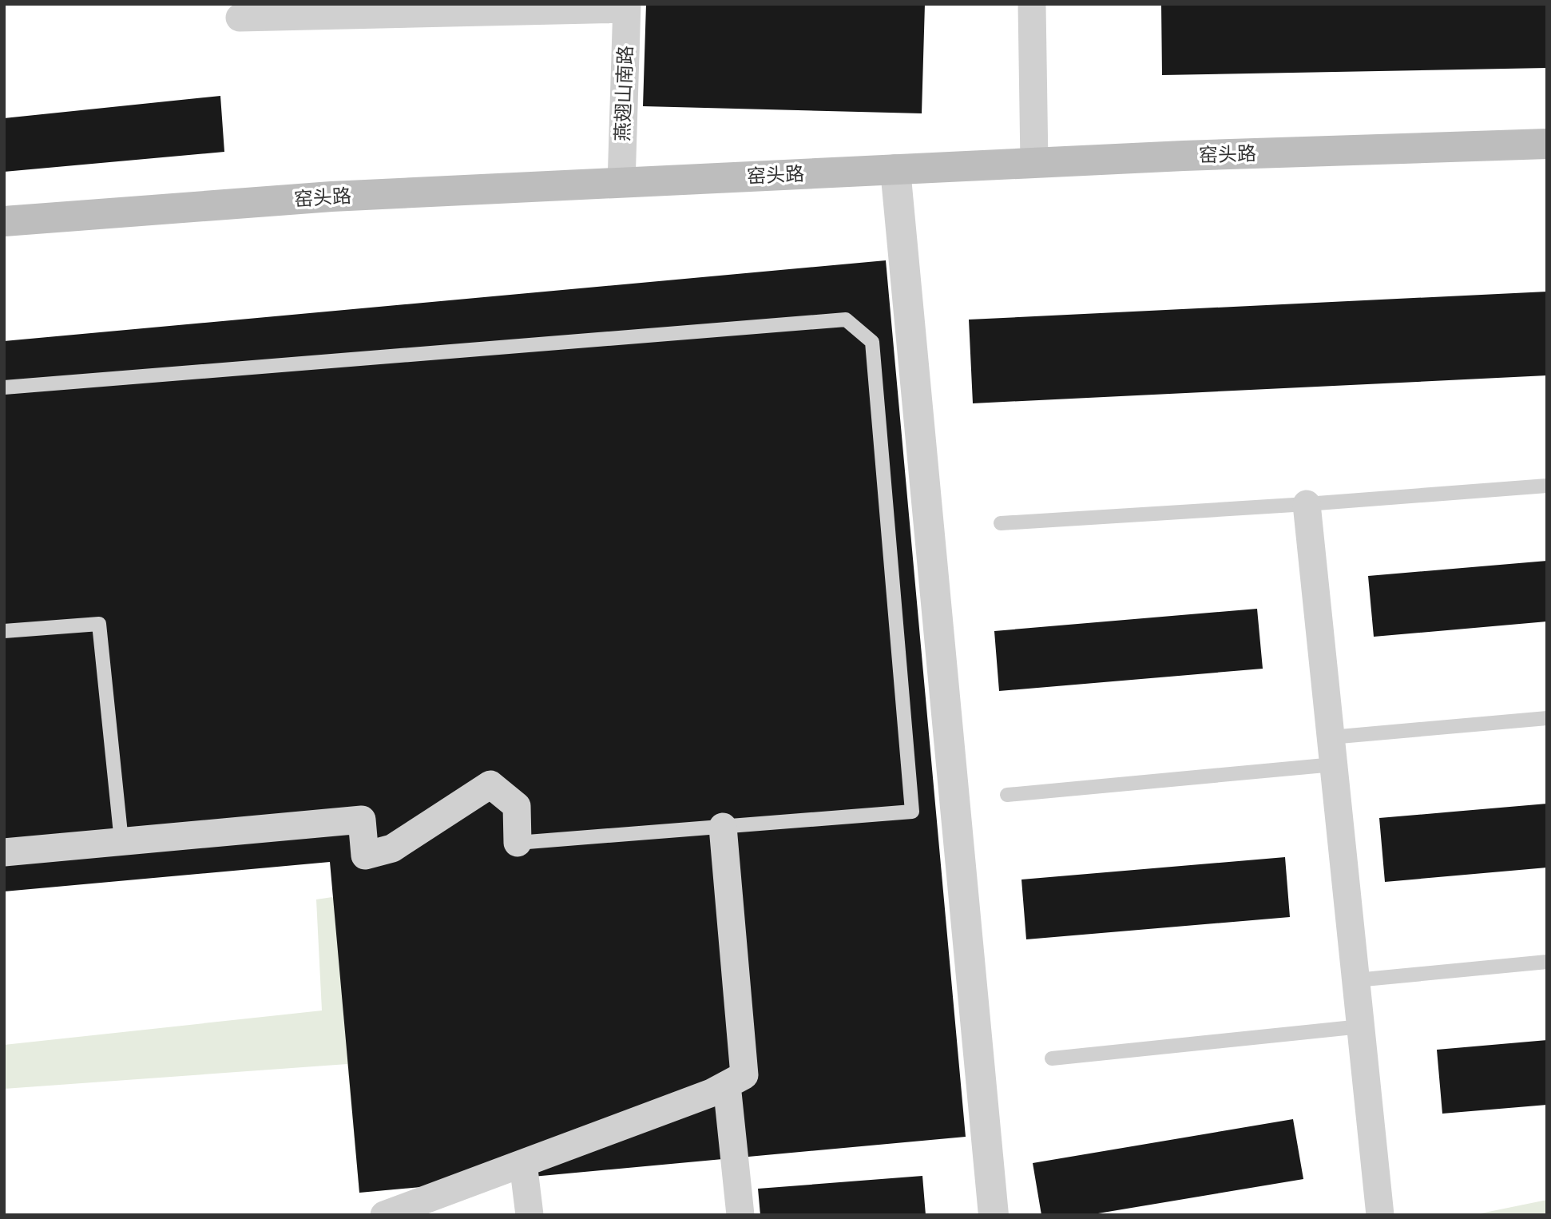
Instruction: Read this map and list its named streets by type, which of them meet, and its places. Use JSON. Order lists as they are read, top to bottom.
{
  "streets": {
    "main road": ["窑头路"],
    "street": ["燕翅山南路"]
  },
  "crossings": [
    ["燕翅山南路", "窑头路"]
  ]
}
